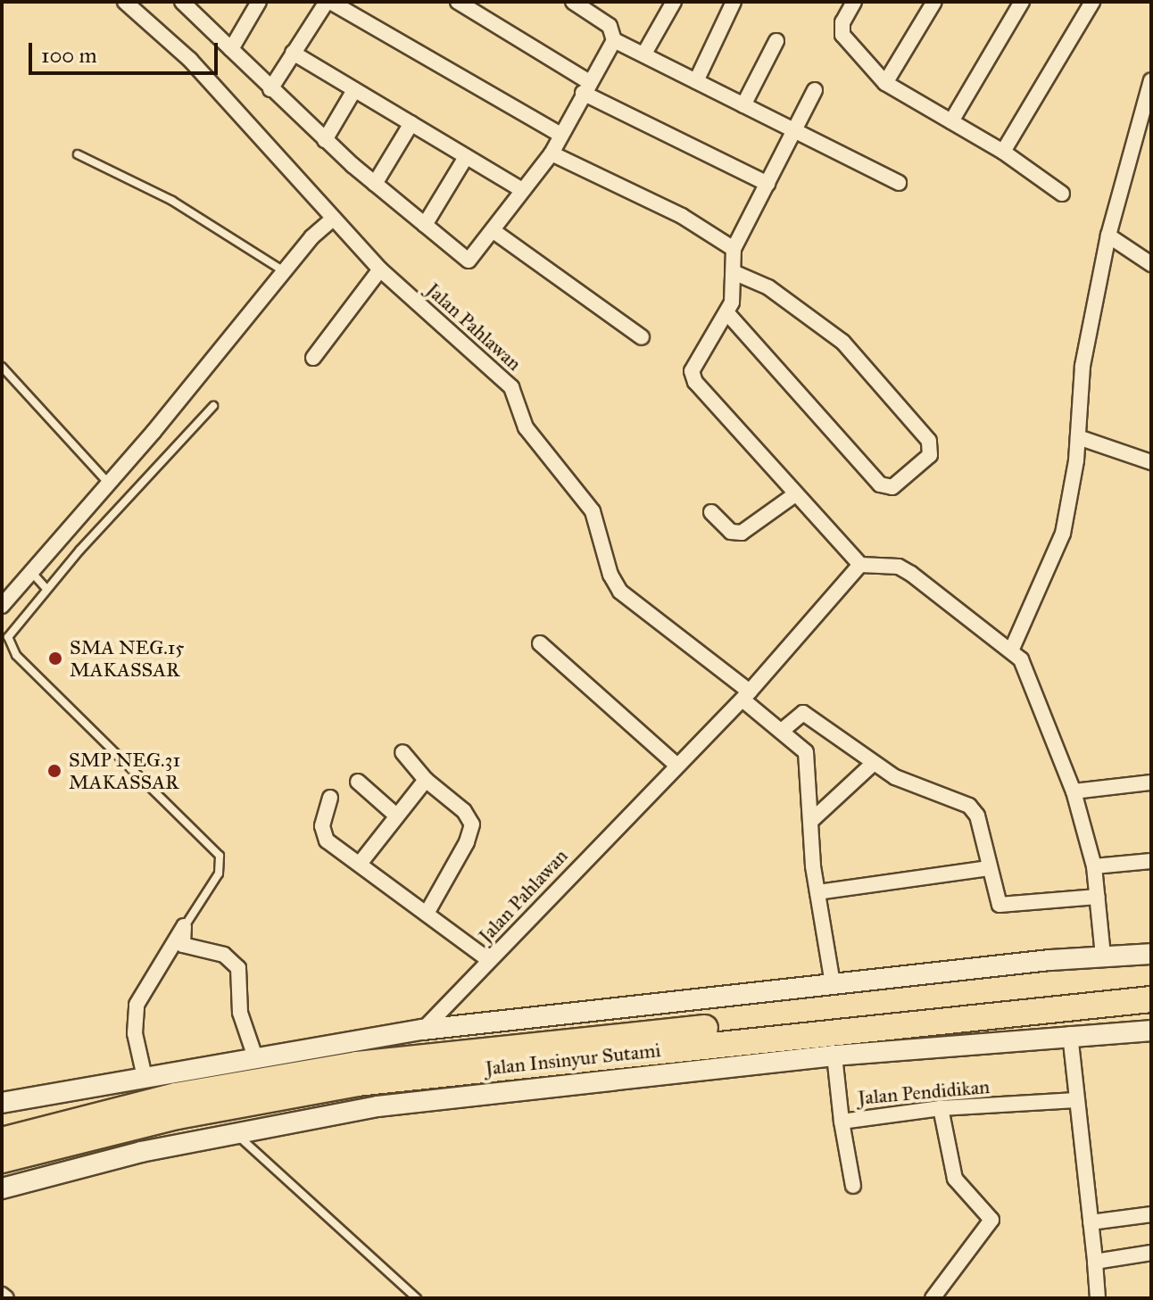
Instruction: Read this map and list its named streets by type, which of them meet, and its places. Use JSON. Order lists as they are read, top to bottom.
{
  "streets": {
    "highway": ["Jalan Insinyur Sutami"],
    "street": ["Jalan Pahlawan", "Jalan Pendidikan"]
  },
  "places": ["SMA NEG.15 MAKASSAR", "SMP NEG.31 MAKASSAR"],
  "scale_bar": "100 m"
}
